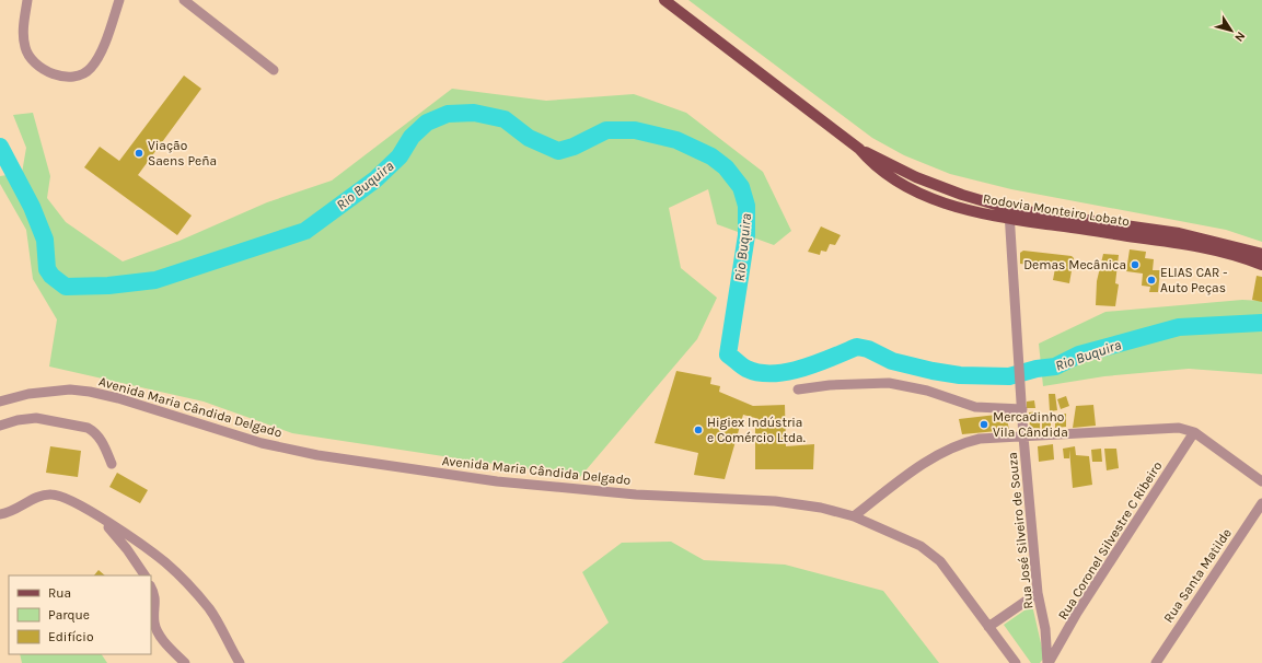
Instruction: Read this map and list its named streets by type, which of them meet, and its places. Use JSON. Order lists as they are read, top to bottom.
{
  "streets": {
    "main road": ["Rodovia Monteiro Lobato"],
    "street": [
      "Avenida Maria Cândida Delgado",
      "Rua José Silveiro de Souza",
      "Rua Coronel Silvestre C Ribeiro",
      "Rua Santa Matilde"
    ]
  },
  "crossings": [
    ["Rodovia Monteiro Lobato", "Rua José Silveiro de Souza"],
    ["Rua José Silveiro de Souza", "Rua Coronel Silvestre C Ribeiro"]
  ],
  "water": ["Rio Buquira"],
  "places": [
    "Viação Saens Peña",
    "Demas Mecânica",
    "ELIAS CAR - Auto Peças",
    "Mercadinho Vila Cândida",
    "Higiex Indústria e Comércio Ltda."
  ],
  "legend": ["Rua", "Parque", "Edifício"],
  "north": "bottom right"
}
